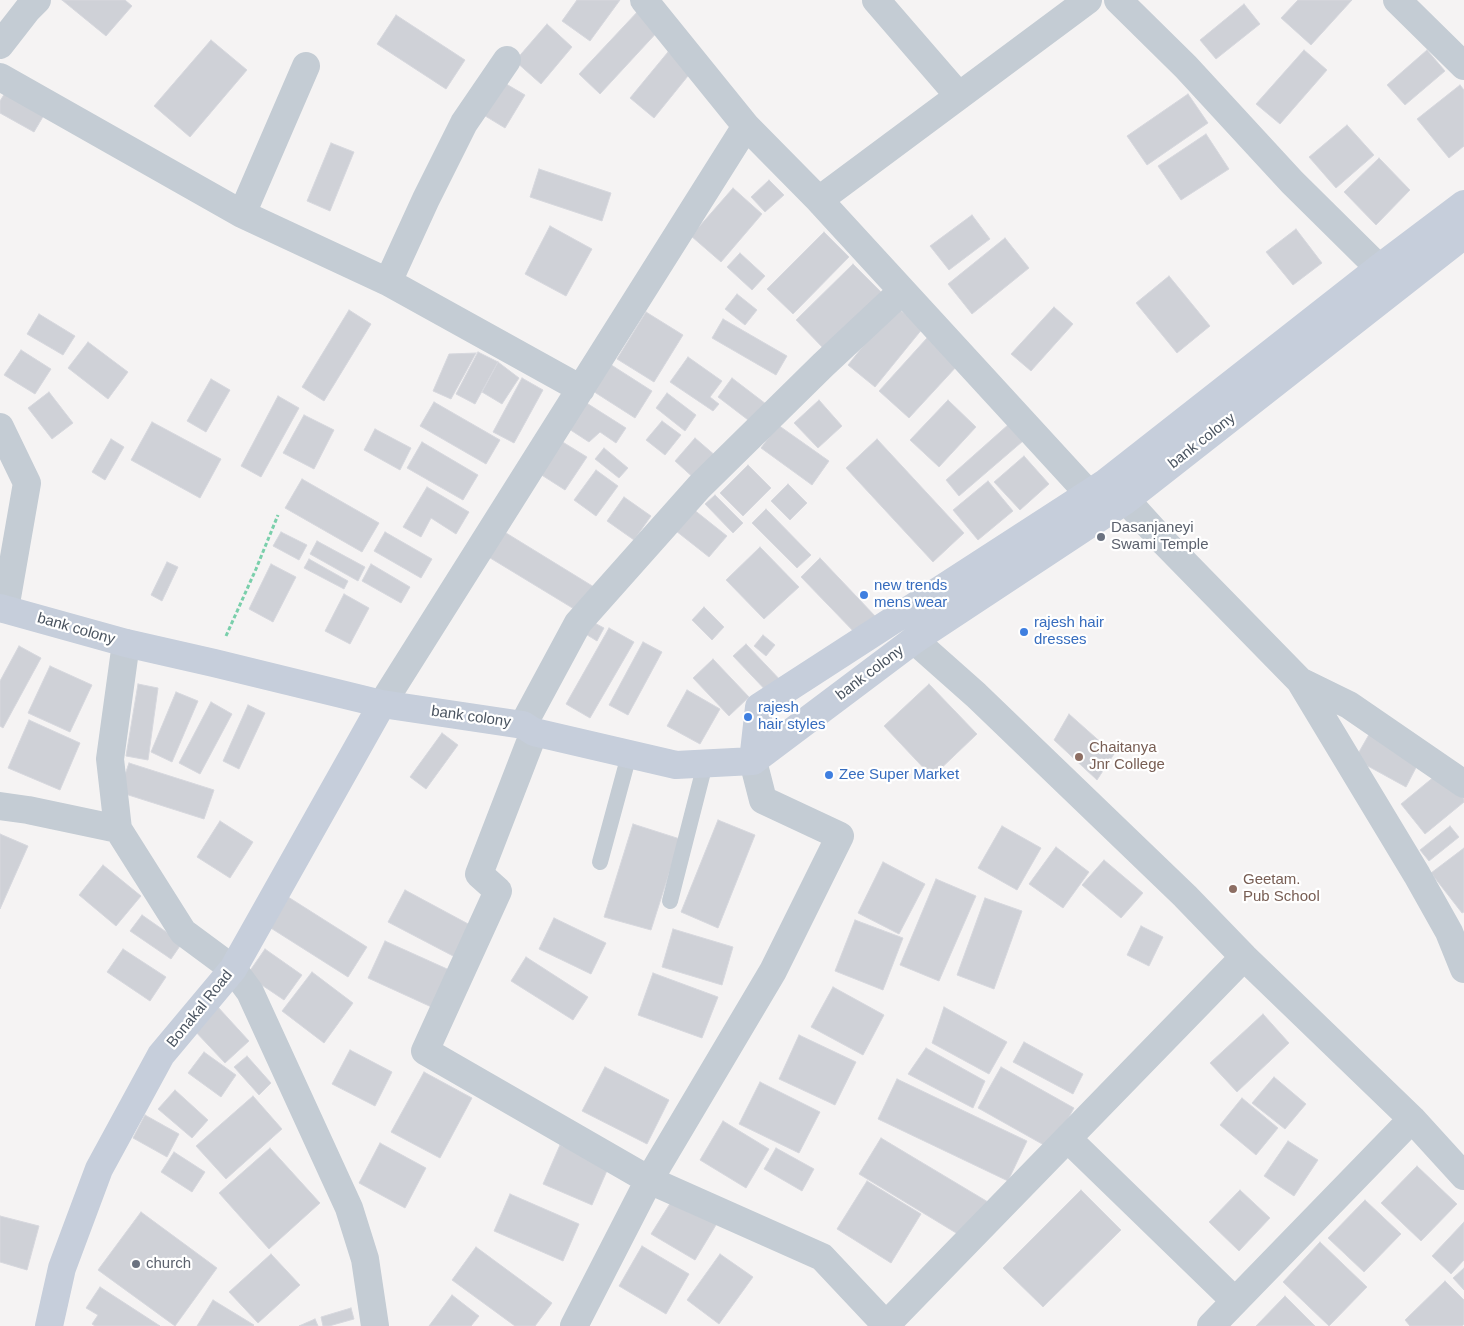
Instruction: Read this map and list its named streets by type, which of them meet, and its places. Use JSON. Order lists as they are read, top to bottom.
{
  "streets": {
    "main road": ["bank colony", "Bonakal Road"]
  },
  "crossings": [
    ["bank colony", "Bonakal Road"]
  ],
  "places": [
    "Dasanjaneyi Swami Temple",
    "new trends mens wear",
    "rajesh hair dresses",
    "rajesh hair styles",
    "Chaitanya Jnr College",
    "Zee Super Market",
    "Geetam. Pub School",
    "church"
  ]
}
